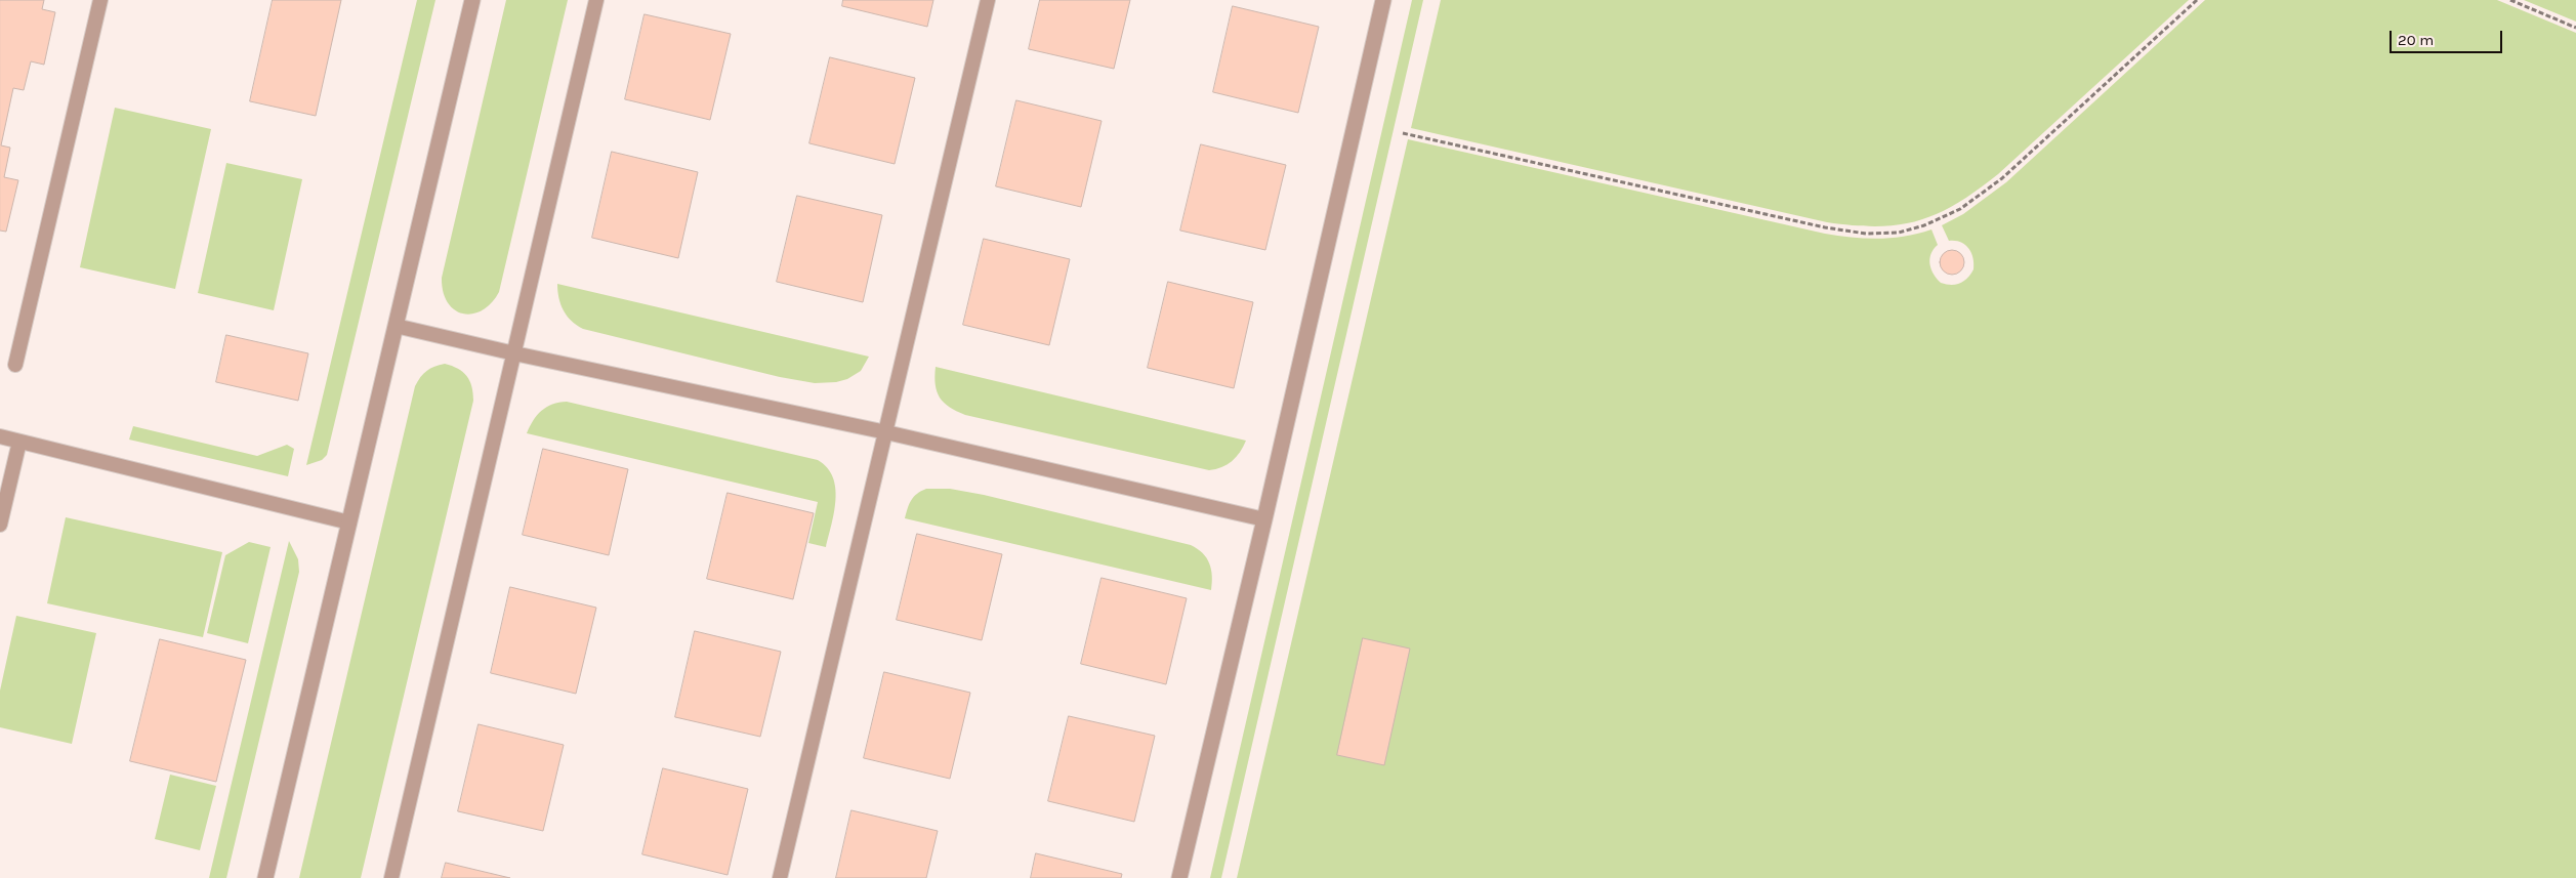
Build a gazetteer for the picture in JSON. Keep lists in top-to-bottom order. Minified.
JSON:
{"scale_bar":"20 m"}
